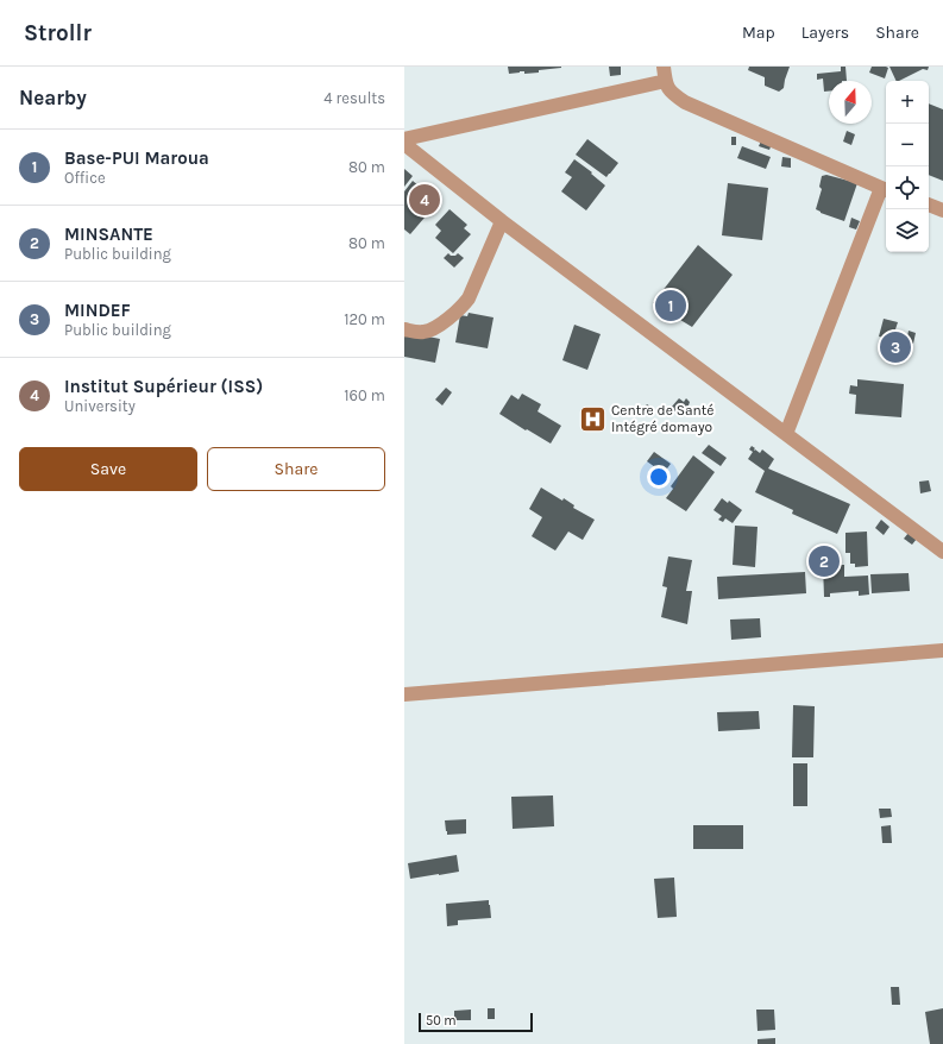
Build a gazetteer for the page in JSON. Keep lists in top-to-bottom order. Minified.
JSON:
{"places":{"hospital":["Centre de Santé Intégré domayo"]},"scale_bar":"50 m","north":"top","page":{"header":"Strollr","nav":["Map","Layers","Share"],"heading":["Nearby","4 results"],"map_buttons":["+","−"],"list":[{"mark":"1","name":"Base-PUI Maroua","note":"Office","value":"80 m"},{"mark":"2","name":"MINSANTE","note":"Public building","value":"80 m"},{"mark":"3","name":"MINDEF","note":"Public building","value":"120 m"},{"mark":"4","name":"Institut Supérieur (ISS)","note":"University","value":"160 m"}],"pins":["4","1","3","2"],"buttons":["Save","Share"],"scale":"50 m"}}
